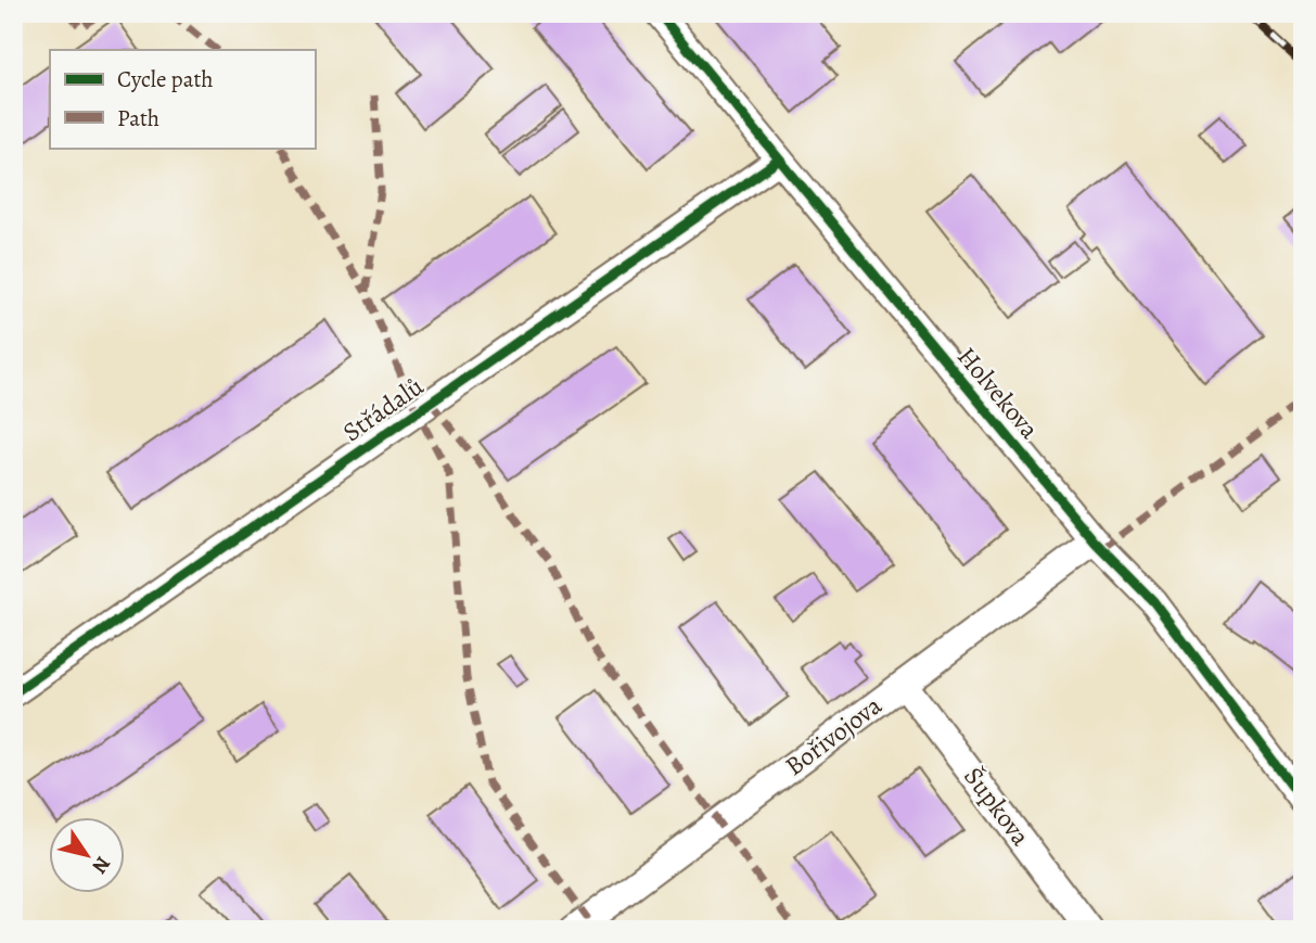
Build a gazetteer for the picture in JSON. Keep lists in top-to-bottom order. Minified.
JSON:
{"streets":{"street":["Holvekova","Střádalů","Bořivojova","Šupkova"]},"crossings":[["Holvekova","Střádalů"],["Holvekova","Bořivojova"],["Bořivojova","Šupkova"]],"legend":["Cycle path","Path"],"north":"bottom right"}
